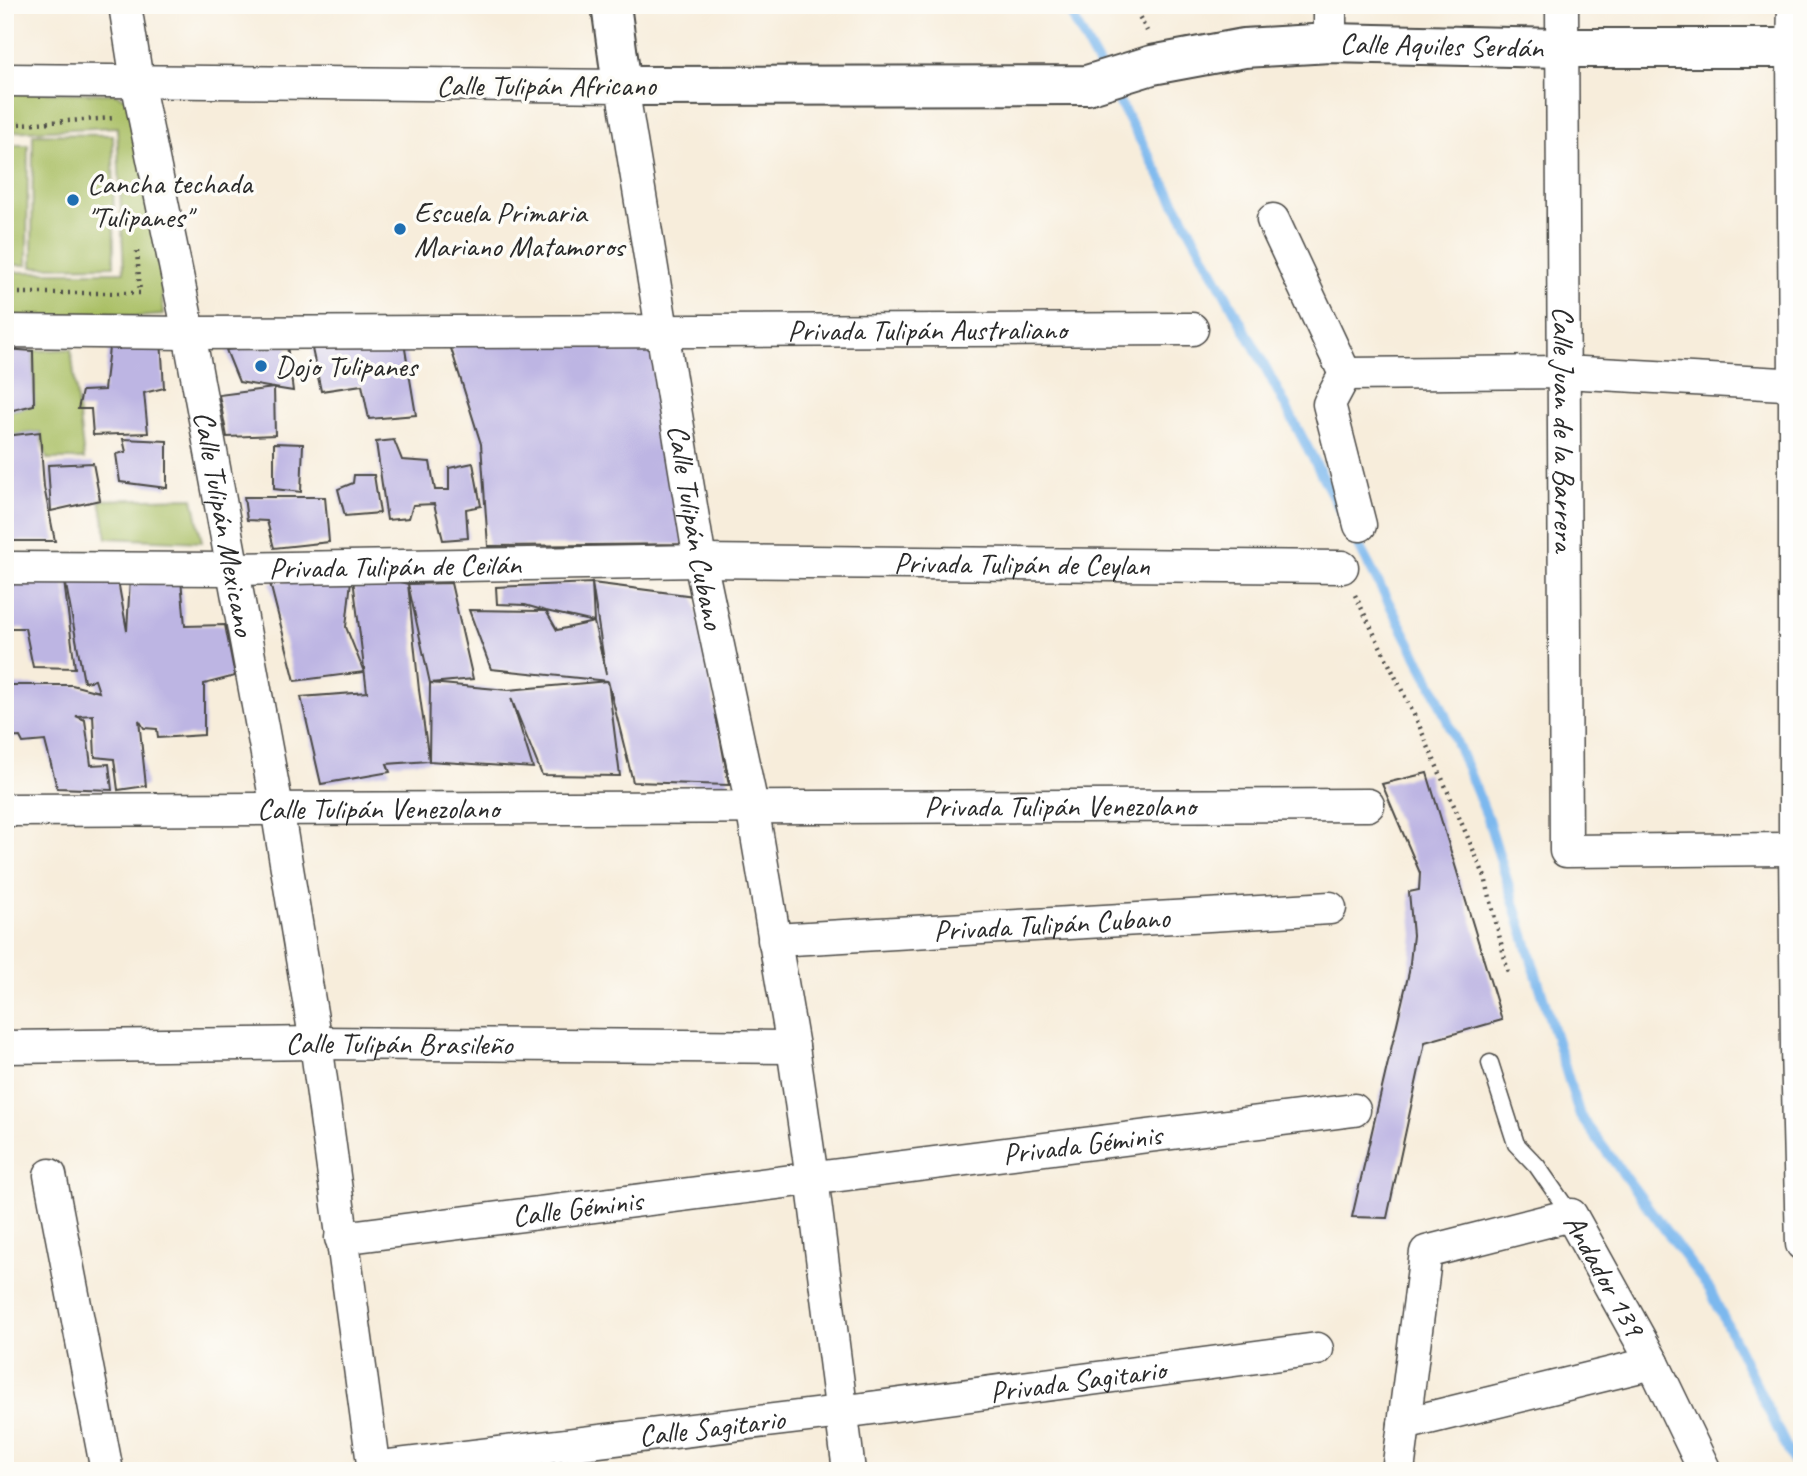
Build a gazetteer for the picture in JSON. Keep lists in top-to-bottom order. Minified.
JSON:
{"streets":{"street":["Calle Aquiles Serdán","Calle Tulipán Africano","Privada Tulipán Australiano","Calle Juan de la Barrera","Calle Tulipán Mexicano","Calle Tulipán Cubano","Privada Tulipán de Ceylan","Privada Tulipán de Ceilán","Privada Tulipán Venezolano","Calle Tulipán Venezolano","Privada Tulipán Cubano","Calle Tulipán Brasileño","Privada Géminis","Calle Géminis","Andador 139","Privada Sagitario","Calle Sagitario"]},"crossings":[["Calle Aquiles Serdán","Calle Tulipán Africano"],["Calle Aquiles Serdán","Calle Juan de la Barrera"],["Calle Tulipán Africano","Calle Tulipán Mexicano"],["Calle Tulipán Africano","Calle Tulipán Cubano"],["Privada Tulipán Australiano","Calle Tulipán Mexicano"],["Privada Tulipán Australiano","Calle Tulipán Cubano"],["Calle Tulipán Mexicano","Privada Tulipán de Ceilán"],["Calle Tulipán Mexicano","Calle Tulipán Venezolano"],["Calle Tulipán Mexicano","Calle Tulipán Brasileño"],["Calle Tulipán Mexicano","Calle Géminis"],["Calle Tulipán Mexicano","Calle Sagitario"],["Calle Tulipán Cubano","Privada Tulipán de Ceylan"],["Calle Tulipán Cubano","Privada Tulipán de Ceilán"],["Calle Tulipán Cubano","Privada Tulipán Venezolano"],["Calle Tulipán Cubano","Calle Tulipán Venezolano"],["Calle Tulipán Cubano","Privada Tulipán Cubano"],["Calle Tulipán Cubano","Calle Tulipán Brasileño"],["Calle Tulipán Cubano","Privada Géminis"],["Calle Tulipán Cubano","Calle Géminis"],["Calle Tulipán Cubano","Privada Sagitario"],["Calle Tulipán Cubano","Calle Sagitario"],["Privada Tulipán de Ceylan","Privada Tulipán de Ceilán"],["Privada Tulipán Venezolano","Calle Tulipán Venezolano"],["Privada Géminis","Calle Géminis"],["Privada Sagitario","Calle Sagitario"]],"places":["Cancha techada \"Tulipanes\"","Escuela Primaria Mariano Matamoros","Dojo Tulipanes"]}
